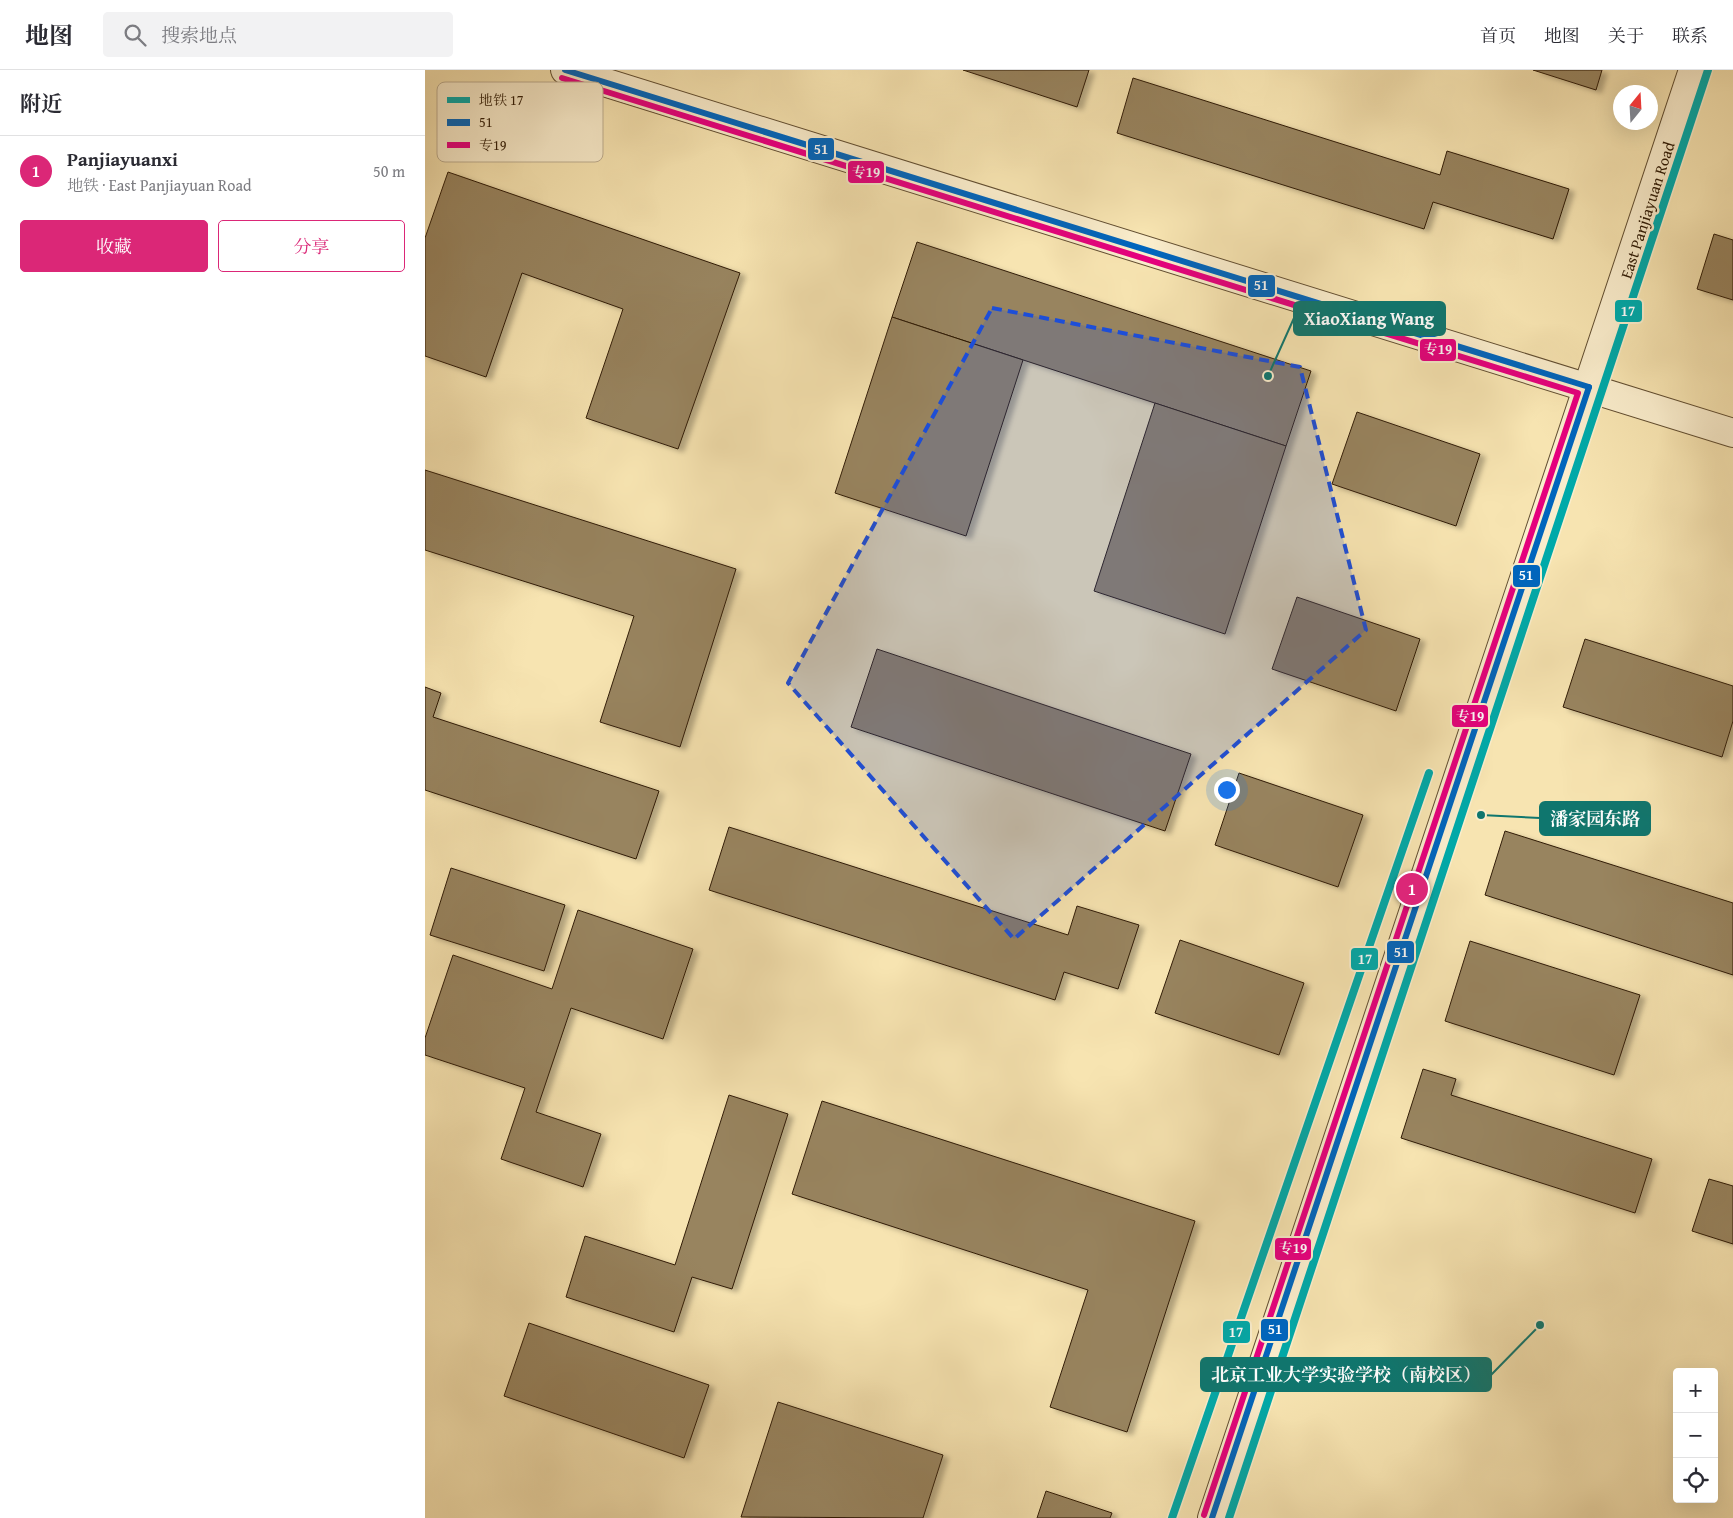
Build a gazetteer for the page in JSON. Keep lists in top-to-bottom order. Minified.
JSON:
{"streets":{"street":["East Panjiayuan Road"]},"places":["XiaoXiang Wang","潘家园东路","北京工业大学实验学校（南校区）"],"lines":["metro line 17","transit line 51","transit line 专19"],"legend":["地铁 17","51","专19"],"north":"top","page":{"header":"地图","search":"搜索地点","nav":["首页","地图","关于","联系"],"heading":"附近","list":[{"mark":"1","name":"Panjiayuanxi","note":"地铁 · East Panjiayuan Road","value":"50 m"}],"buttons":["收藏","分享"],"pins":"1","map_buttons":["+","−"]}}
